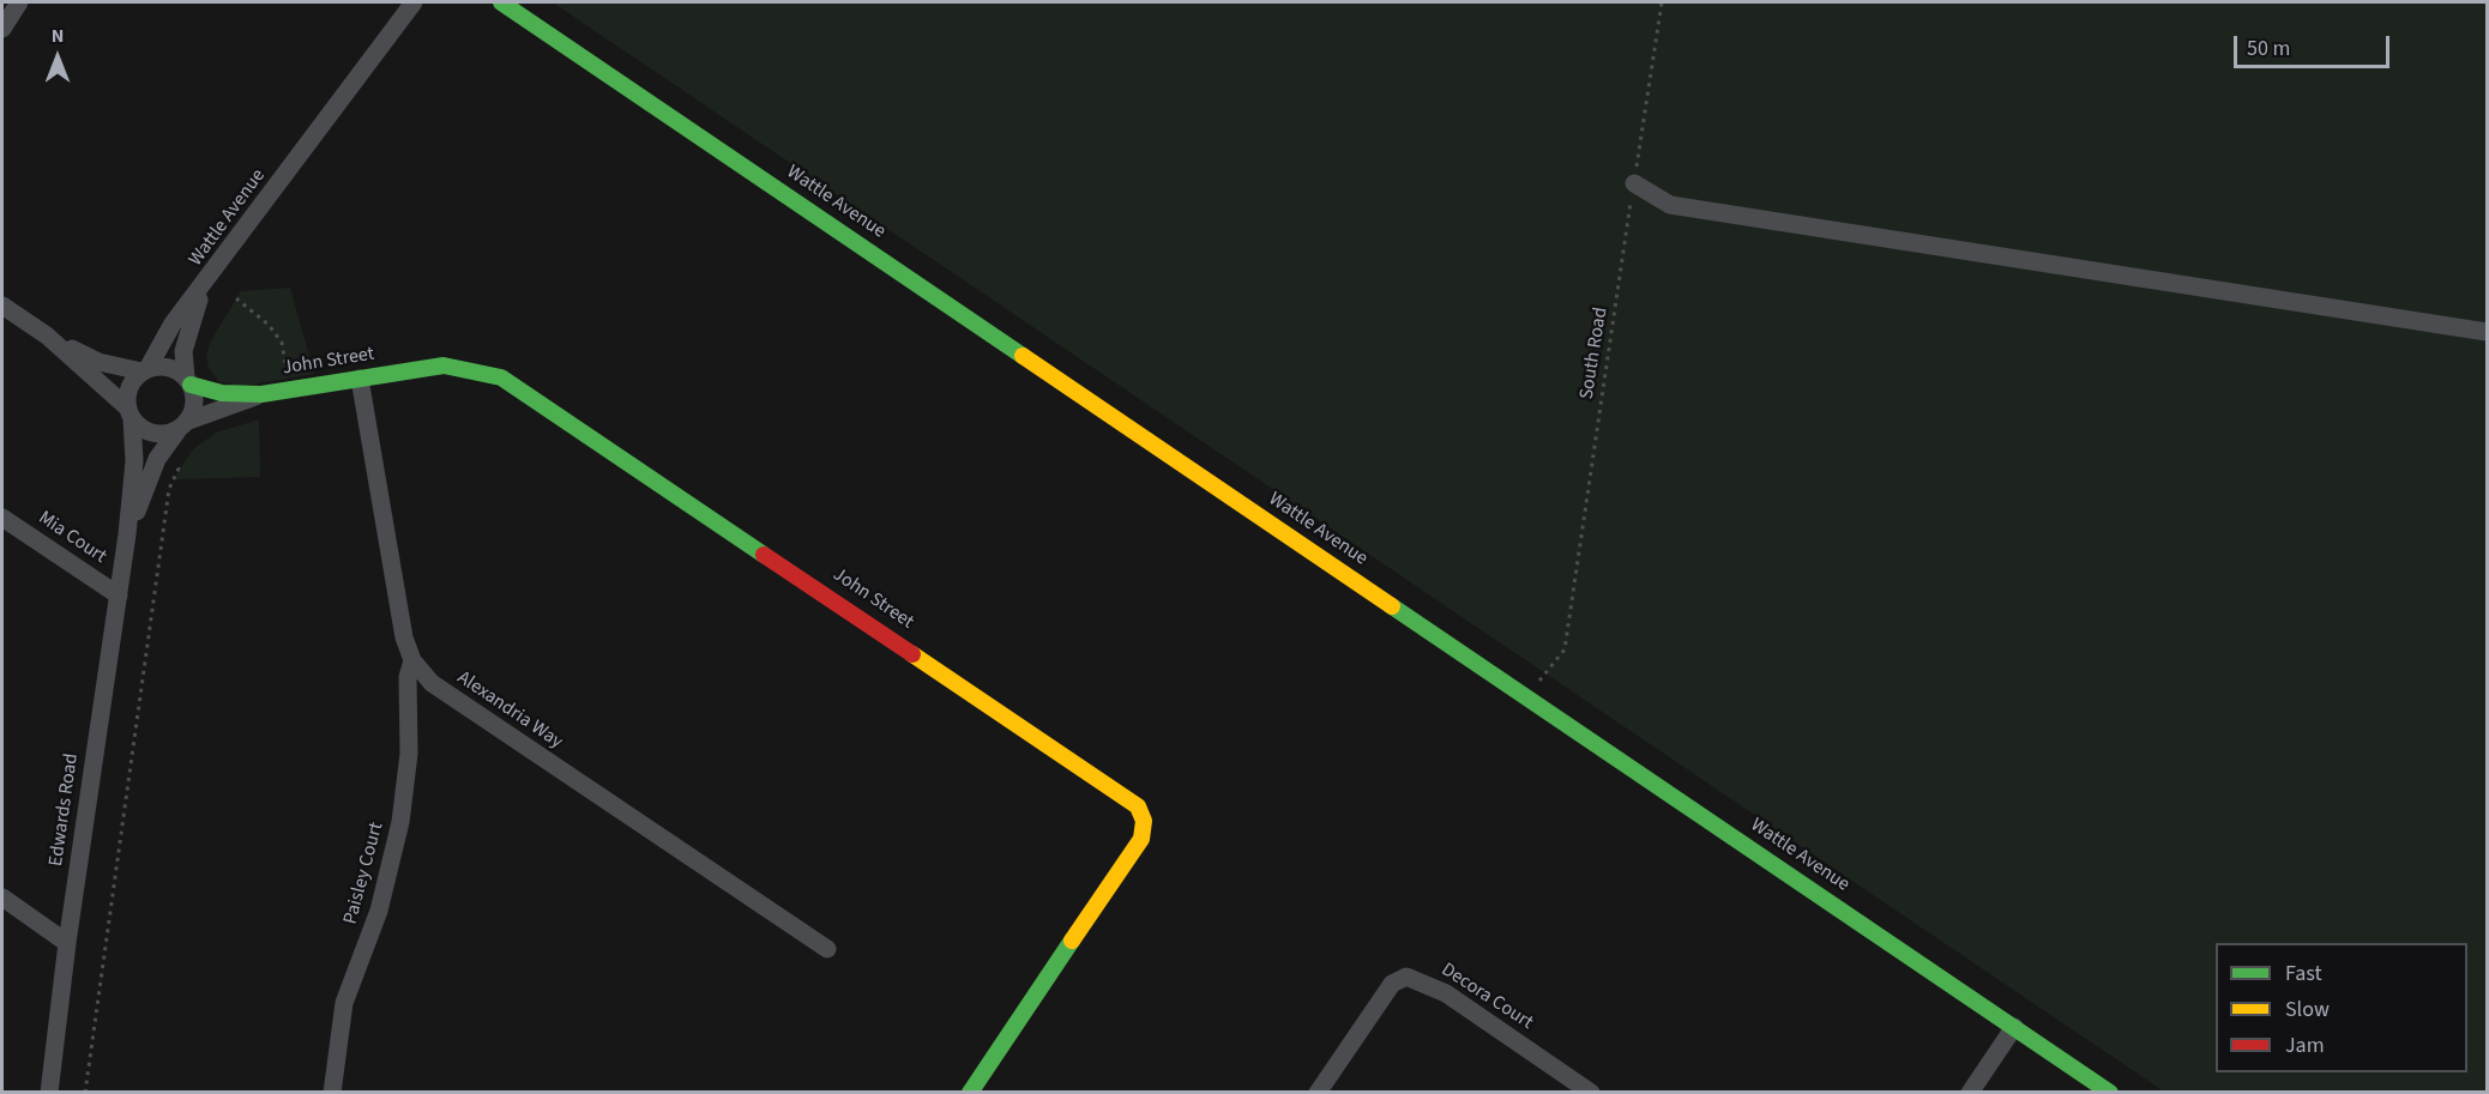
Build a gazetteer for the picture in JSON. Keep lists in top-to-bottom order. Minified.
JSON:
{"streets":{"street":["Wattle Avenue","John Street","Mia Court","Alexandria Way","Edwards Road","Paisley Court","Decora Court"],"path":["South Road"]},"crossings":[["Wattle Avenue","South Road"],["Wattle Avenue","John Street"],["Wattle Avenue","Edwards Road"],["John Street","Alexandria Way"],["John Street","Edwards Road"],["Mia Court","Edwards Road"],["Alexandria Way","Paisley Court"]],"legend":["Fast","Slow","Jam"],"scale_bar":"50 m","north":"top"}
